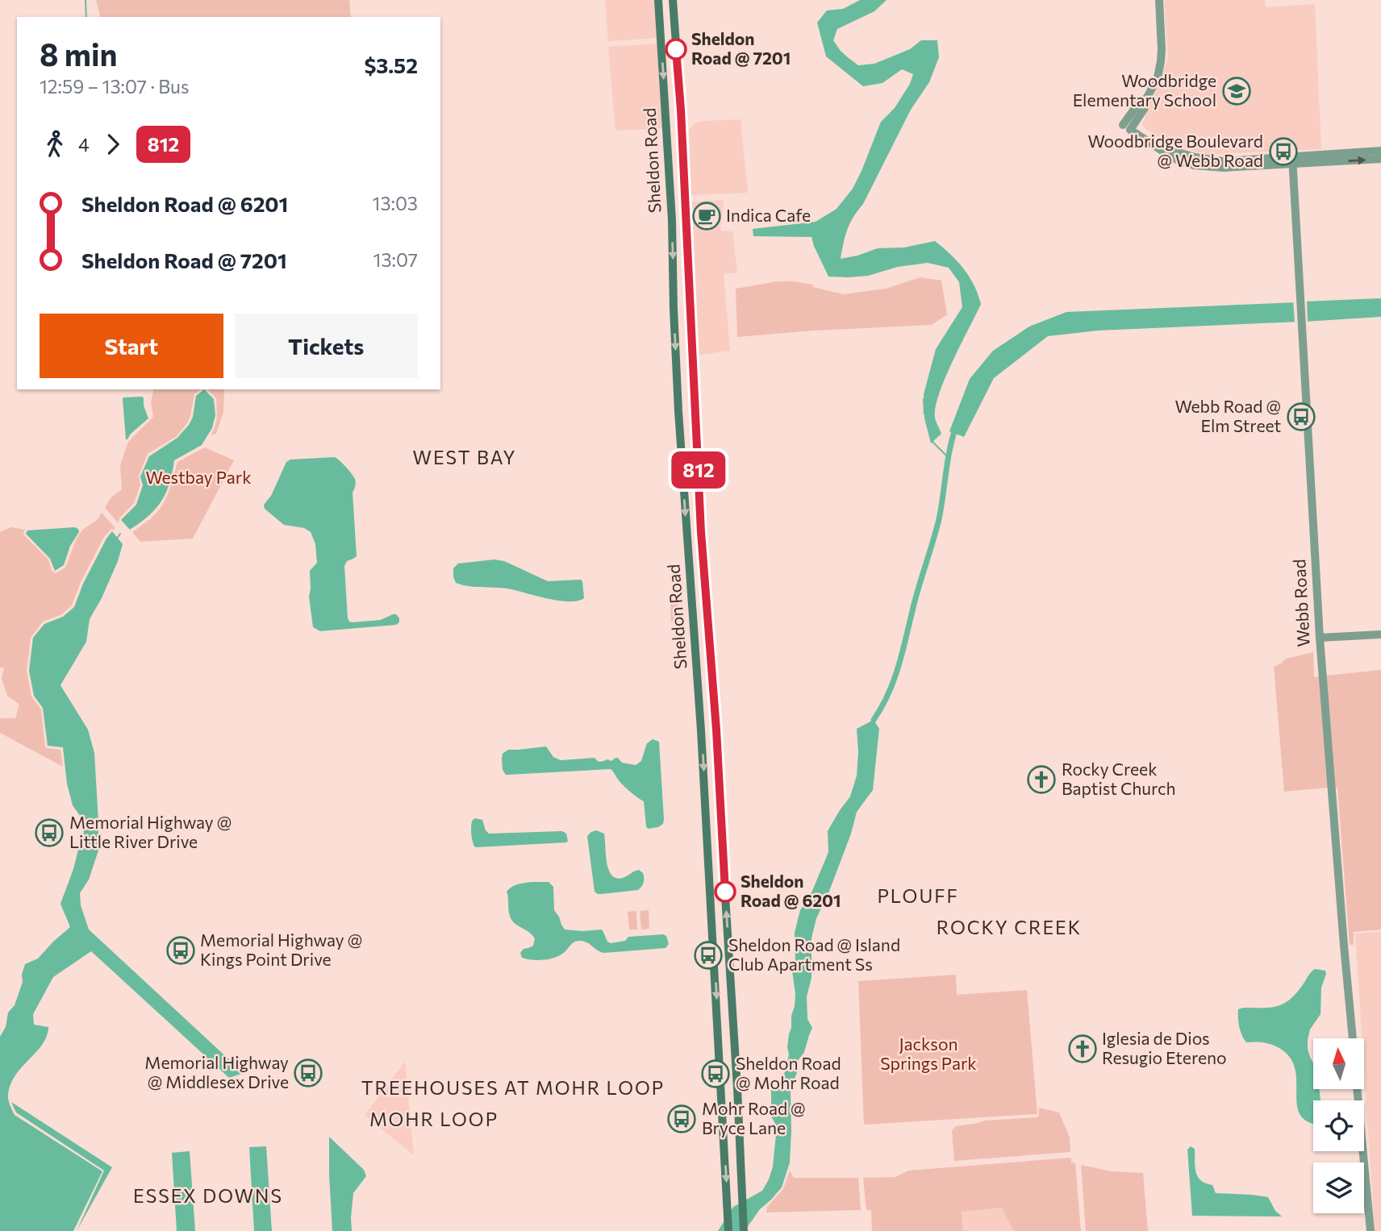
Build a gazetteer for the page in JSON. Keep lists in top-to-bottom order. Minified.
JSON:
{"streets":{"main road":["Sheldon Road"],"street":["Webb Road"]},"districts":["WEST BAY","PLOUFF","ROCKY CREEK","TREEHOUSES AT MOHR LOOP","MOHR LOOP","ESSEX DOWNS"],"parks":["Westbay Park","Jackson Springs Park"],"places":{"other":["Sheldon Road @ 7201","Sheldon Road @ 6201"],"school or university":["Woodbridge Elementary School"],"bus stop":["Woodbridge Boulevard @ Webb Road","Webb Road @ Elm Street","Memorial Highway @ Little River Drive","Memorial Highway @ Kings Point Drive","Sheldon Road @ Island Club Apartment Ss","Memorial Highway @ Middlesex Drive","Sheldon Road @ Mohr Road","Mohr Road @ Bryce Lane"],"cafe":["Indica Cafe"],"church":["Rocky Creek Baptist Church","Iglesia de Dios Resugio Etereno"]},"lines":["bus line 812"],"north":"top","page":{"on_map":"812","heading":["8 min","12:59 – 13:07 · Bus","$3.52"],"legs":["4","812"],"list":[{"name":"Sheldon Road @ 6201","value":"13:03"},{"name":"Sheldon Road @ 7201","value":"13:07"}],"buttons":["Start","Tickets"]}}
